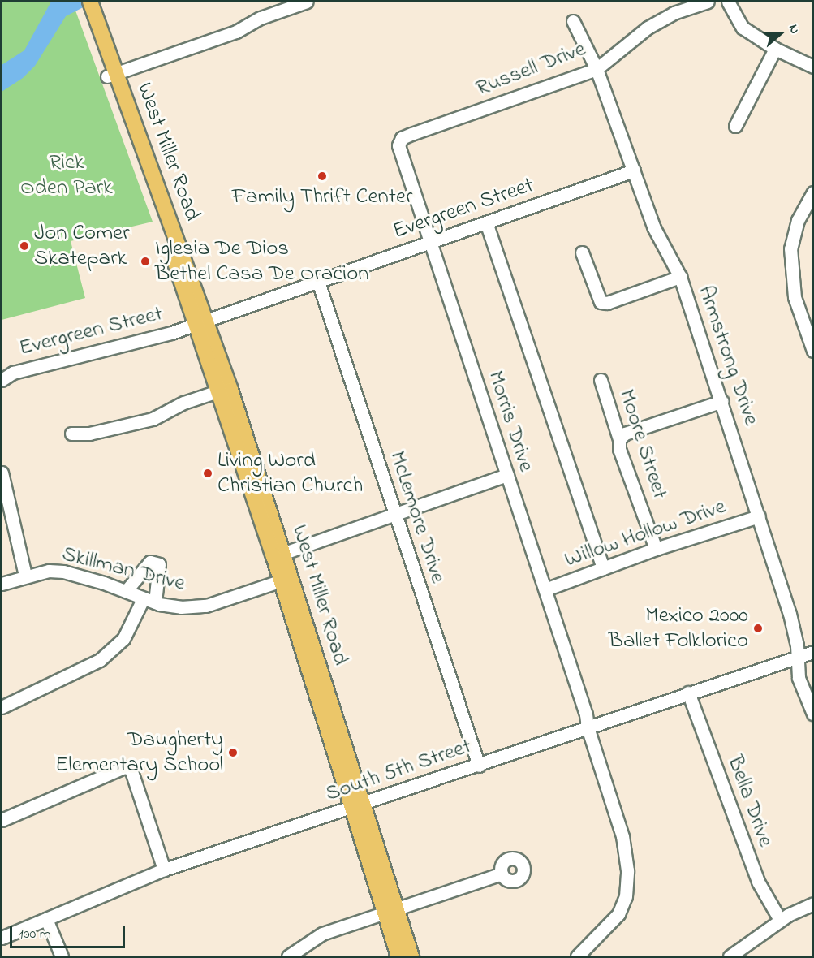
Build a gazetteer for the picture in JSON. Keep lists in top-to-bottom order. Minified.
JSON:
{"streets":{"main road":["West Miller Road"],"street":["Russell Drive","Evergreen Street","Armstrong Drive","Morris Drive","Moore Street","McLemore Drive","Willow Hollow Drive","Skillman Drive","South 5th Street","Bella Drive"]},"crossings":[["Russell Drive","Armstrong Drive"],["Russell Drive","Morris Drive"],["West Miller Road","Evergreen Street"],["West Miller Road","Skillman Drive"],["West Miller Road","South 5th Street"],["Evergreen Street","Armstrong Drive"],["Evergreen Street","Morris Drive"],["Evergreen Street","McLemore Drive"],["Armstrong Drive","Willow Hollow Drive"],["Armstrong Drive","South 5th Street"],["Morris Drive","Willow Hollow Drive"],["Morris Drive","South 5th Street"],["Moore Street","Willow Hollow Drive"],["McLemore Drive","South 5th Street"],["South 5th Street","Bella Drive"]],"parks":["Rick Oden Park"],"places":["Family Thrift Center","Jon Comer Skatepark","Iglesia De Dios Bethel Casa De Oracion","Living Word Christian Church","Mexico 2000 Ballet Folklorico","Daugherty Elementary School"],"scale_bar":"100 m","north":"right"}
